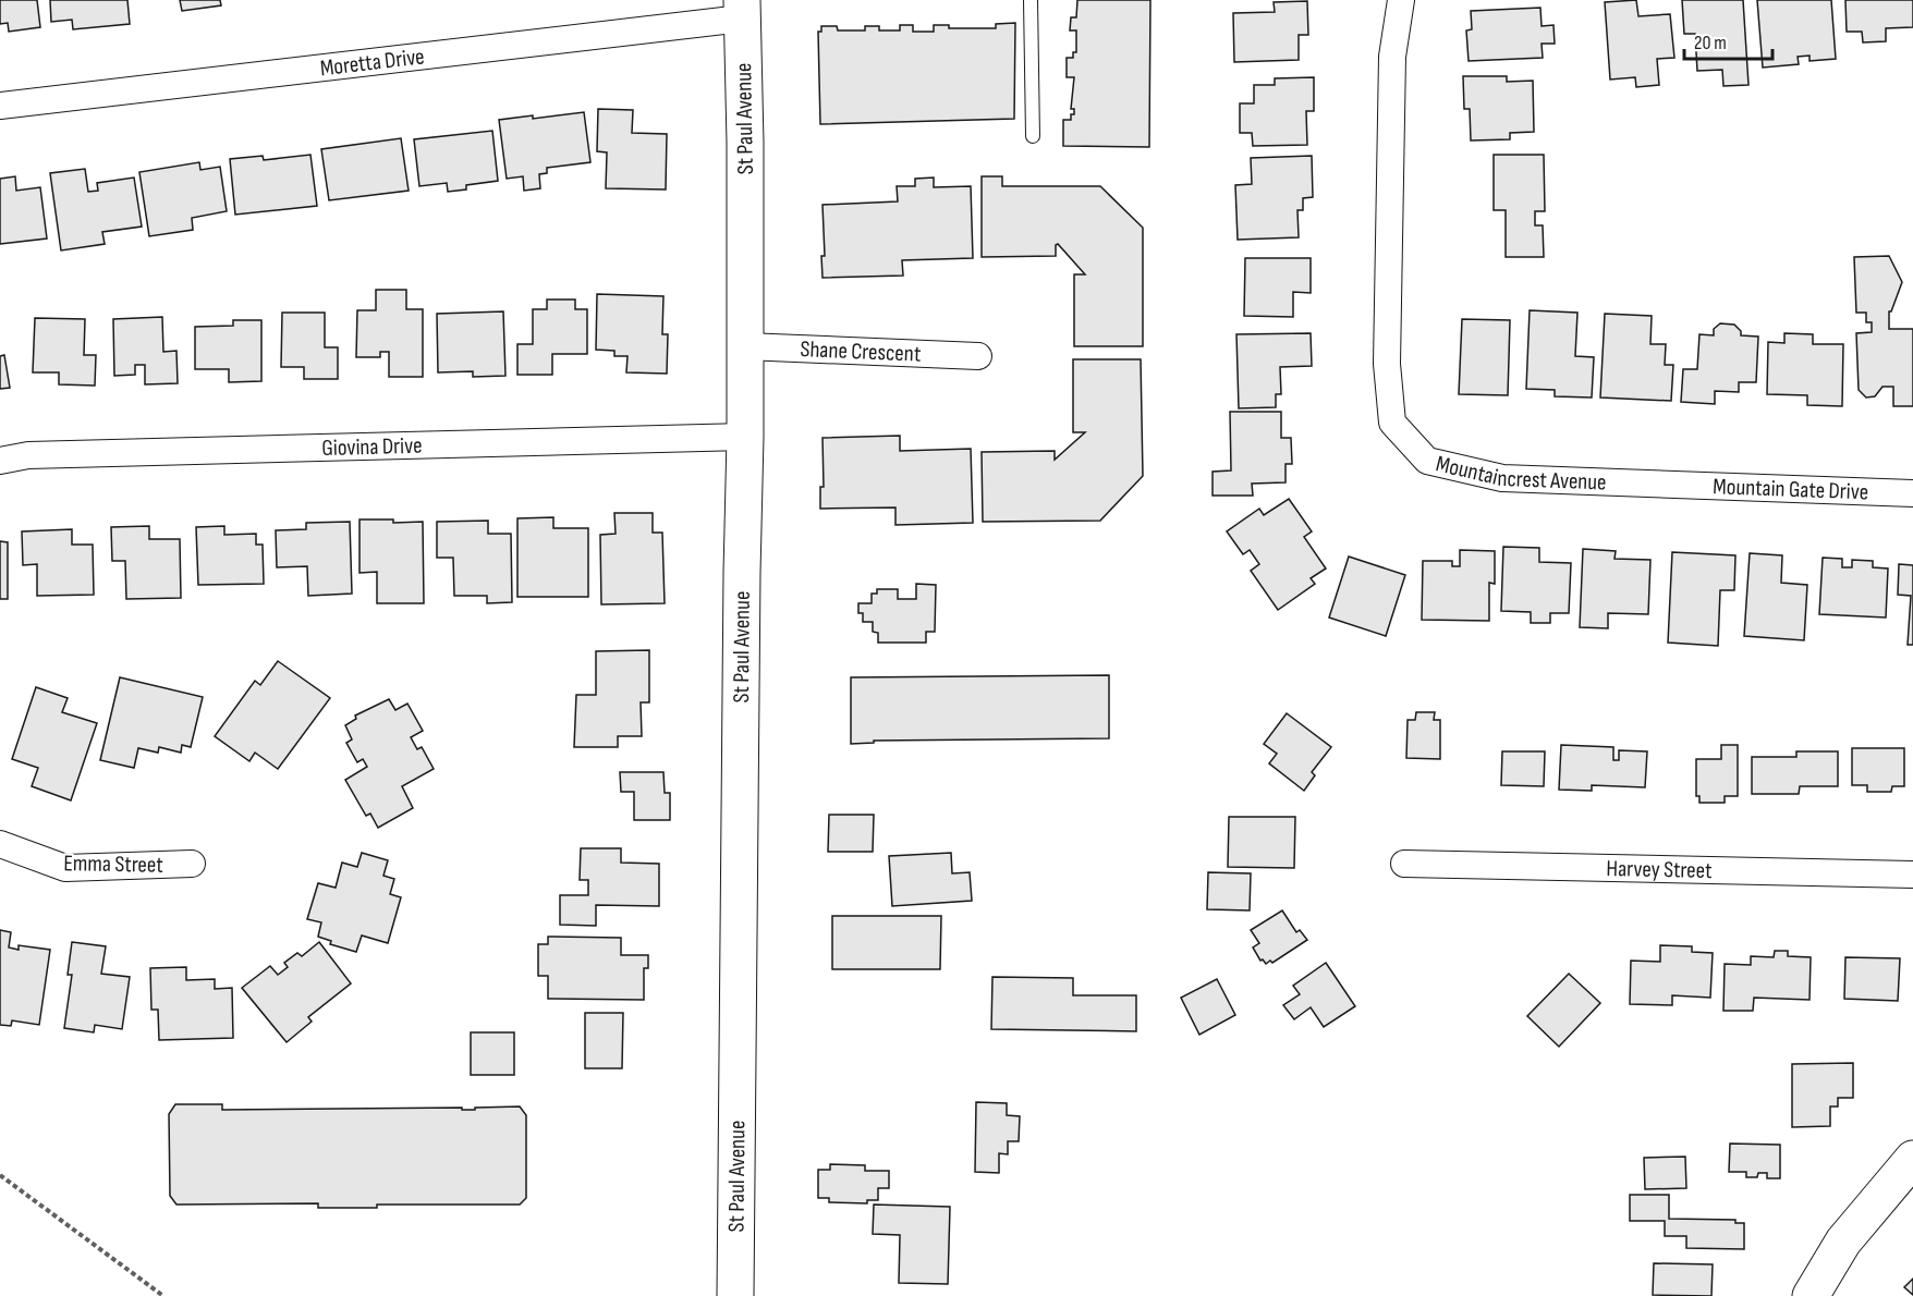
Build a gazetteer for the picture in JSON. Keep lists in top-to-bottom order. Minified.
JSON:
{"streets":{"main road":["St Paul Avenue"],"street":["Moretta Drive","Shane Crescent","Giovina Drive","Mountaincrest Avenue","Mountain Gate Drive","Emma Street","Harvey Street"]},"crossings":[["Moretta Drive","St Paul Avenue"],["St Paul Avenue","Shane Crescent"],["St Paul Avenue","Giovina Drive"],["Mountaincrest Avenue","Mountain Gate Drive"]],"scale_bar":"20 m"}
